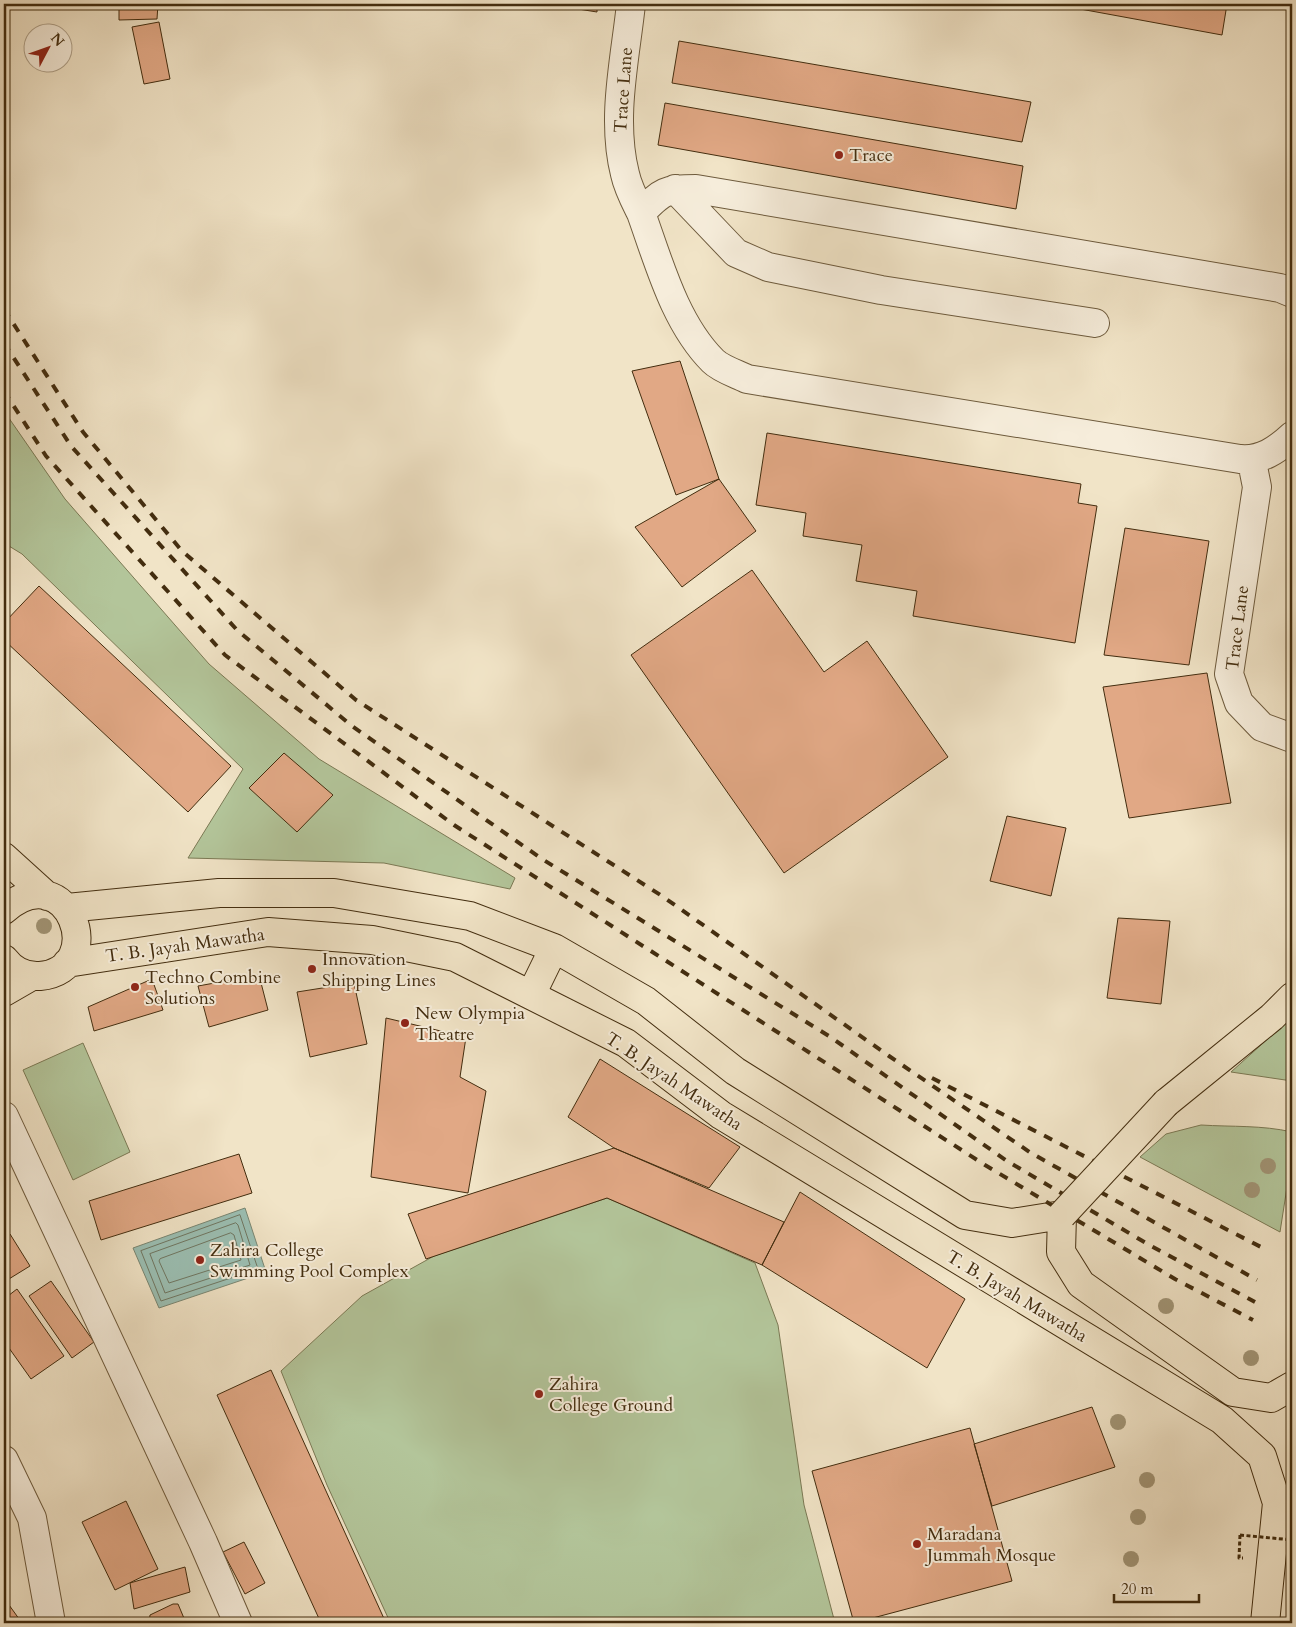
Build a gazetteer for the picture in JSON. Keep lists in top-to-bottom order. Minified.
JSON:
{"streets":{"main road":["T. B. Jayah Mawatha"],"street":["Trace Lane"]},"places":["Trace","Innovation Shipping Lines","Techno Combine Solutions","New Olympia Theatre","Zahira College Swimming Pool Complex","Zahira College Ground","Maradana Jummah Mosque"],"scale_bar":"20 m","north":"top right"}
